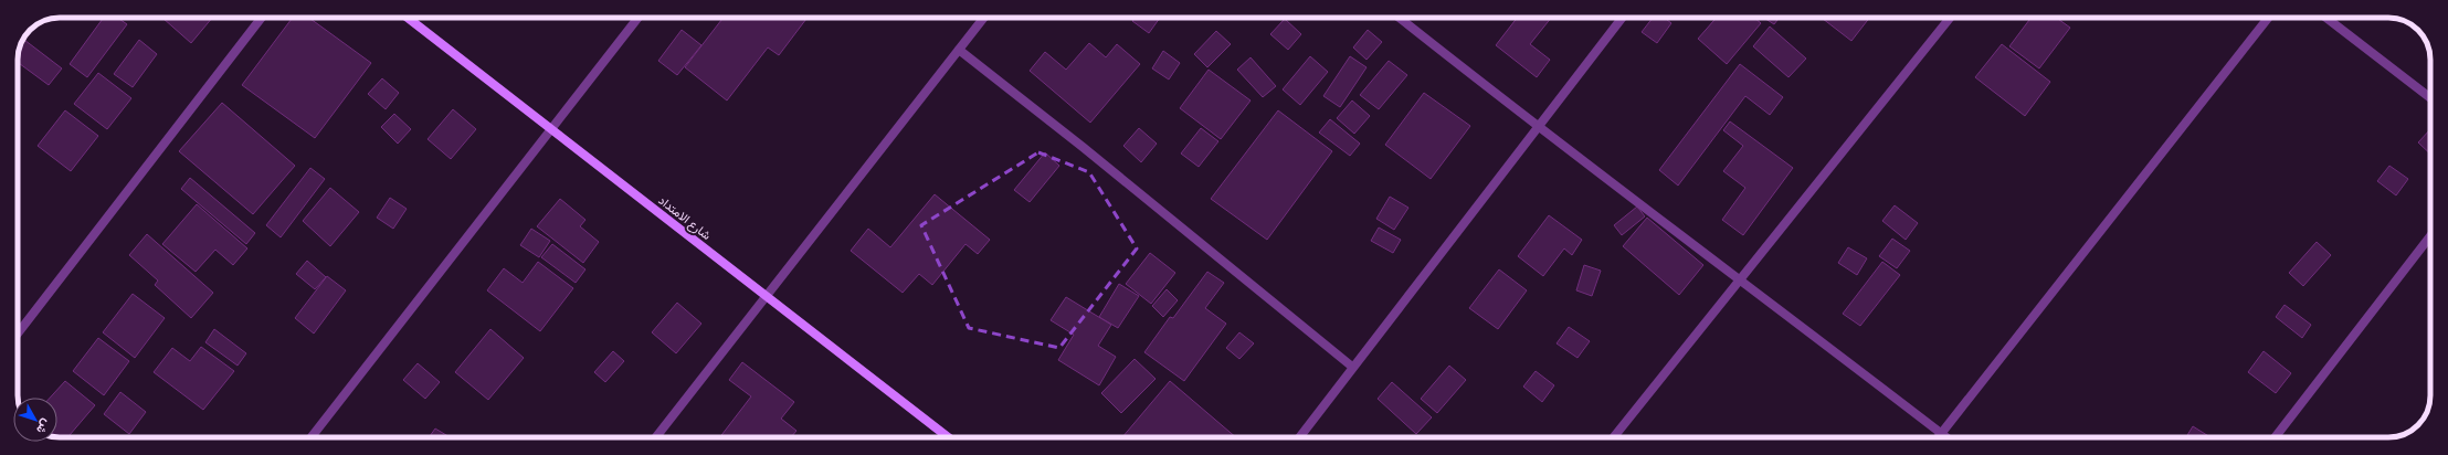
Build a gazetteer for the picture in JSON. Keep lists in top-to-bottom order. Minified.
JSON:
{"streets":{"street":["شارع الامتداد"]},"north":"bottom right"}
